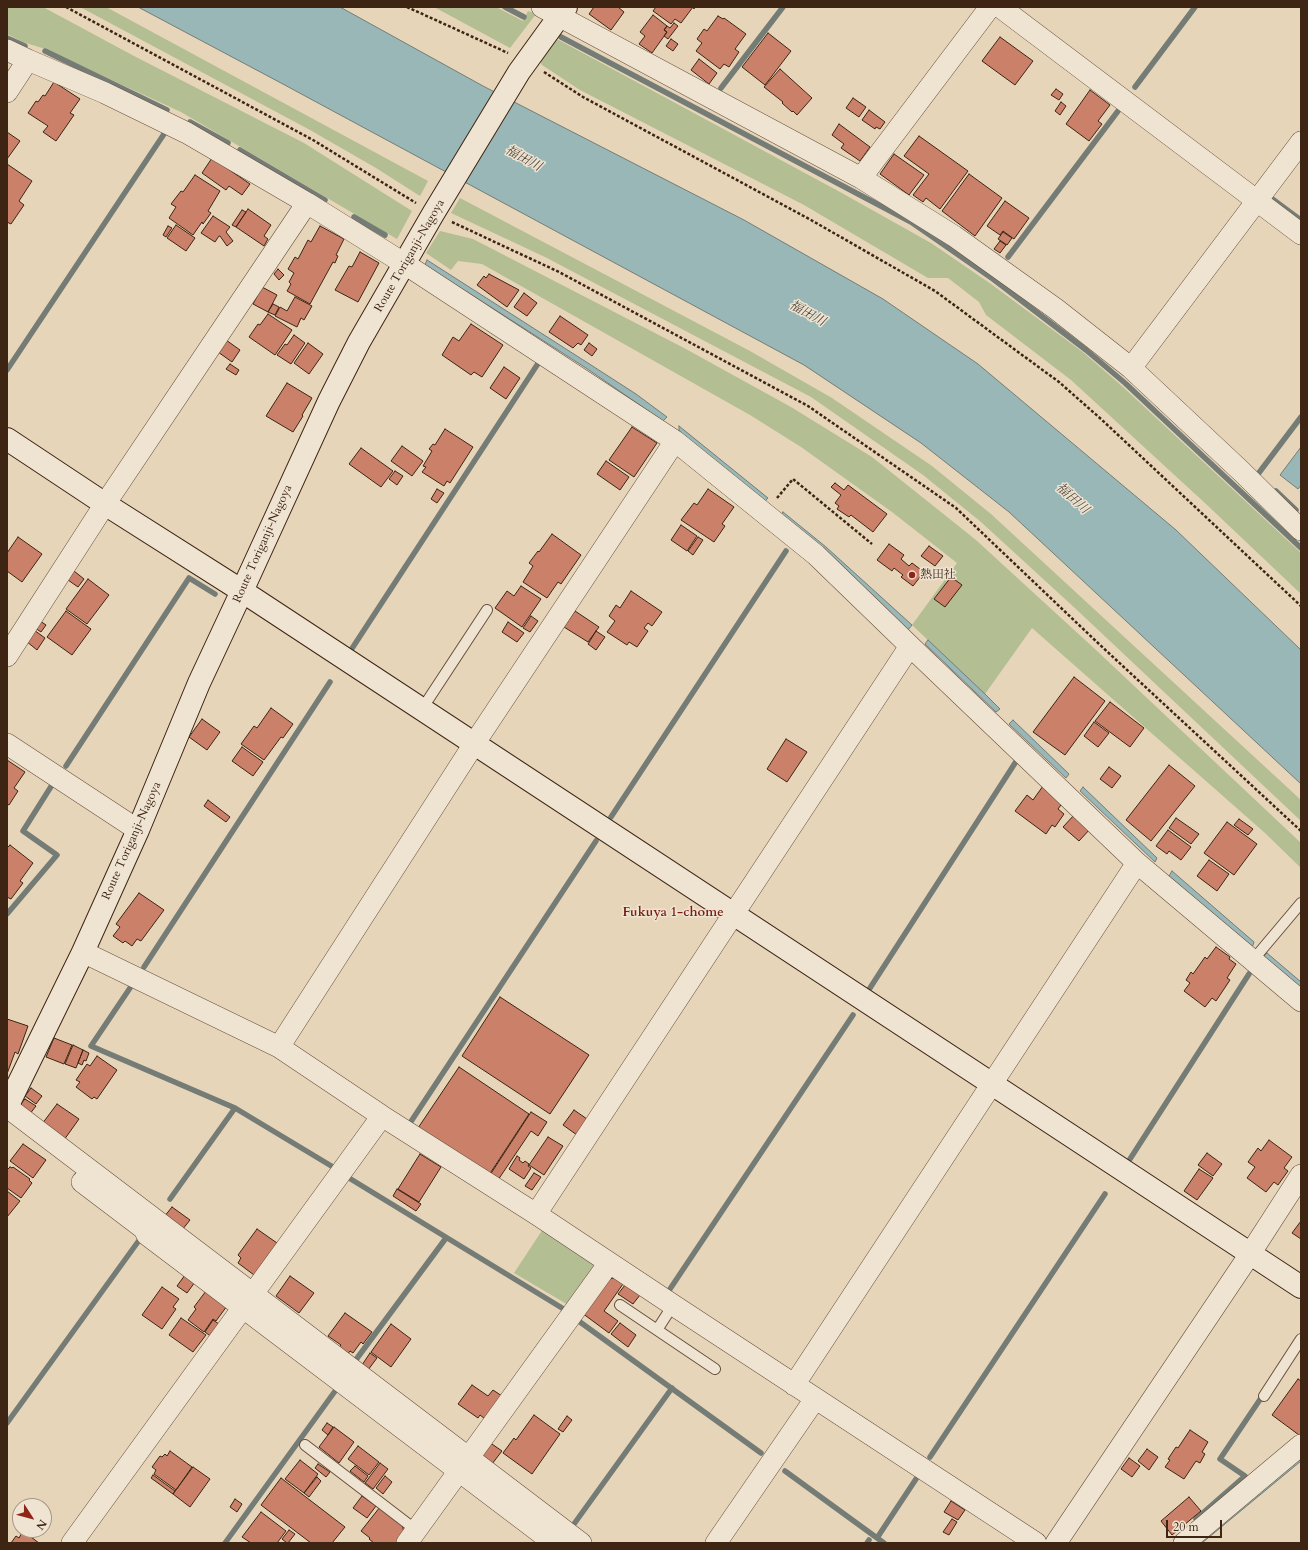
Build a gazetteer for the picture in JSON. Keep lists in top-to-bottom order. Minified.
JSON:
{"streets":{"street":["Route Toriganji-Nagoya"]},"districts":["Fukuya 1-chome"],"water":["福田川"],"places":["熱田社"],"scale_bar":"20 m","north":"bottom right"}
